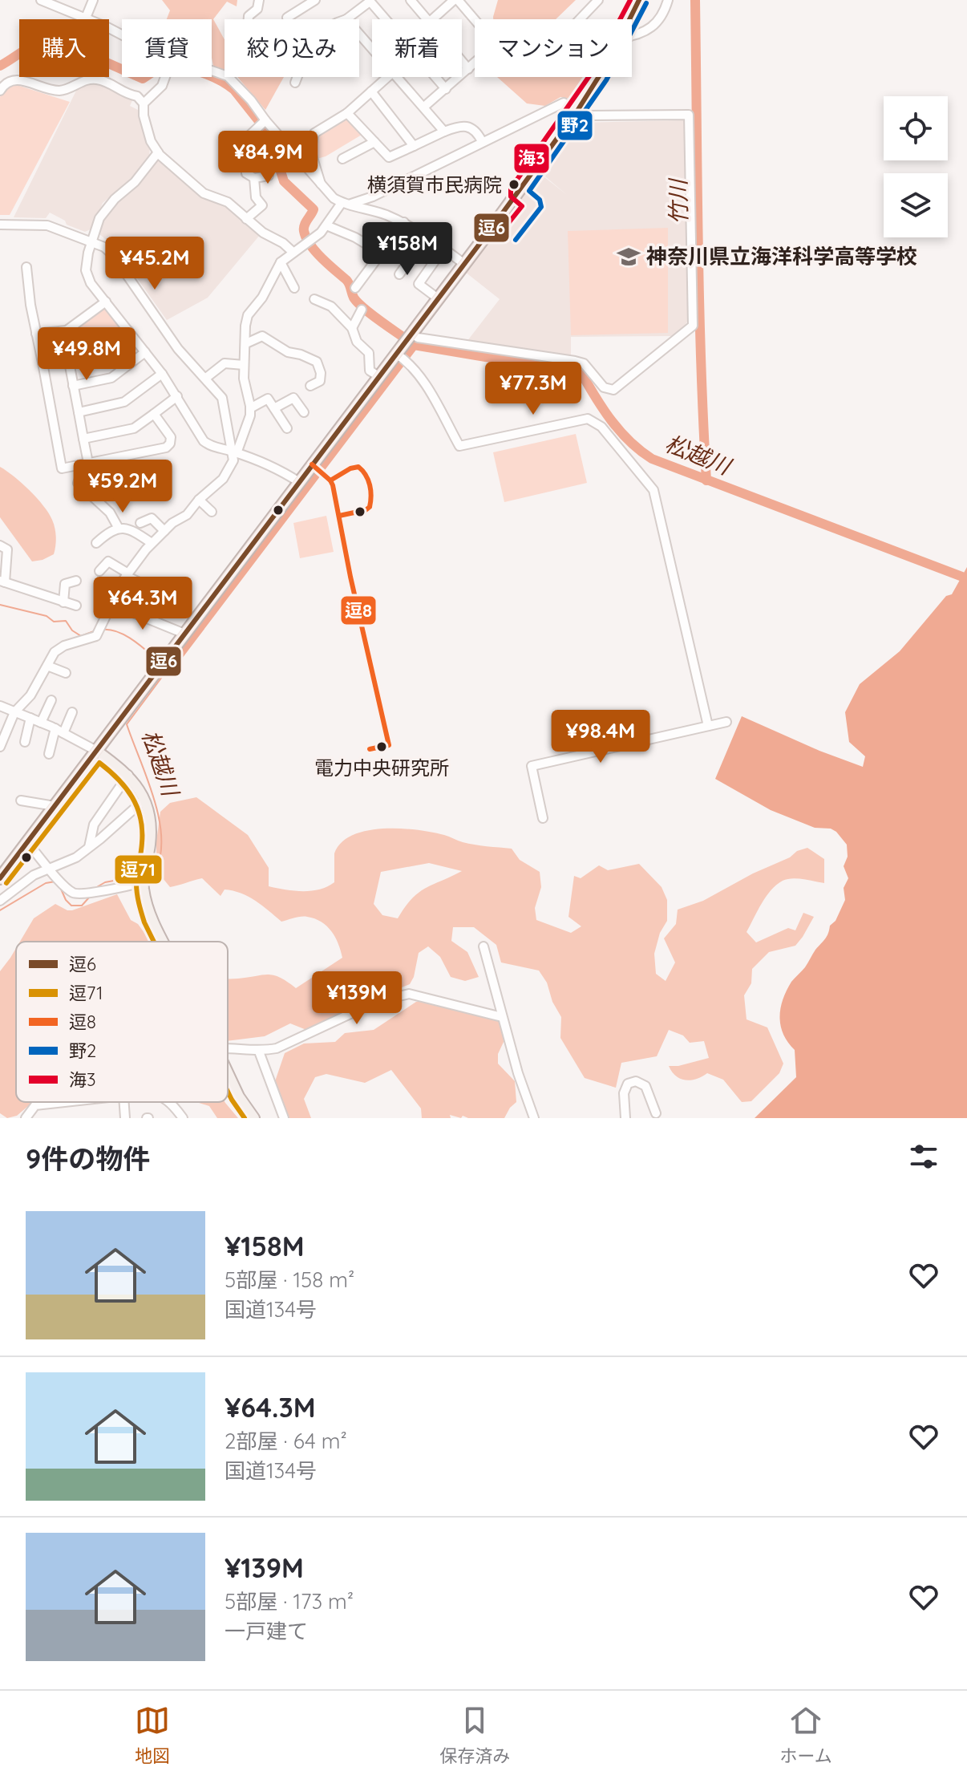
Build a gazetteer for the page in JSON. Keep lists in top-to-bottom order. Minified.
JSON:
{"water":["竹川","松越川"],"places":{"other":["横須賀市民病院","電力中央研究所"],"school or university":["神奈川県立海洋科学高等学校"]},"lines":["transit line 逗6","transit line 海3","transit line 野2","transit line 逗8","transit line 逗71"],"legend":["逗6","逗71","逗8","野2","海3"],"page":{"chip":["購入","賃貸","絞り込み","新着","マンション"],"price":["¥84.9M","¥158M","¥45.2M","¥49.8M","¥77.3M","¥59.2M","¥64.3M","¥98.4M","¥139M"],"heading":"9件の物件","list":[{"name":"¥158M","note":"5部屋 · 158 m² · 国道134号"},{"name":"¥64.3M","note":"2部屋 · 64 m² · 国道134号"},{"name":"¥139M","note":"5部屋 · 173 m² · 一戸建て"}],"tabs":["地図","保存済み","ホーム"]}}
